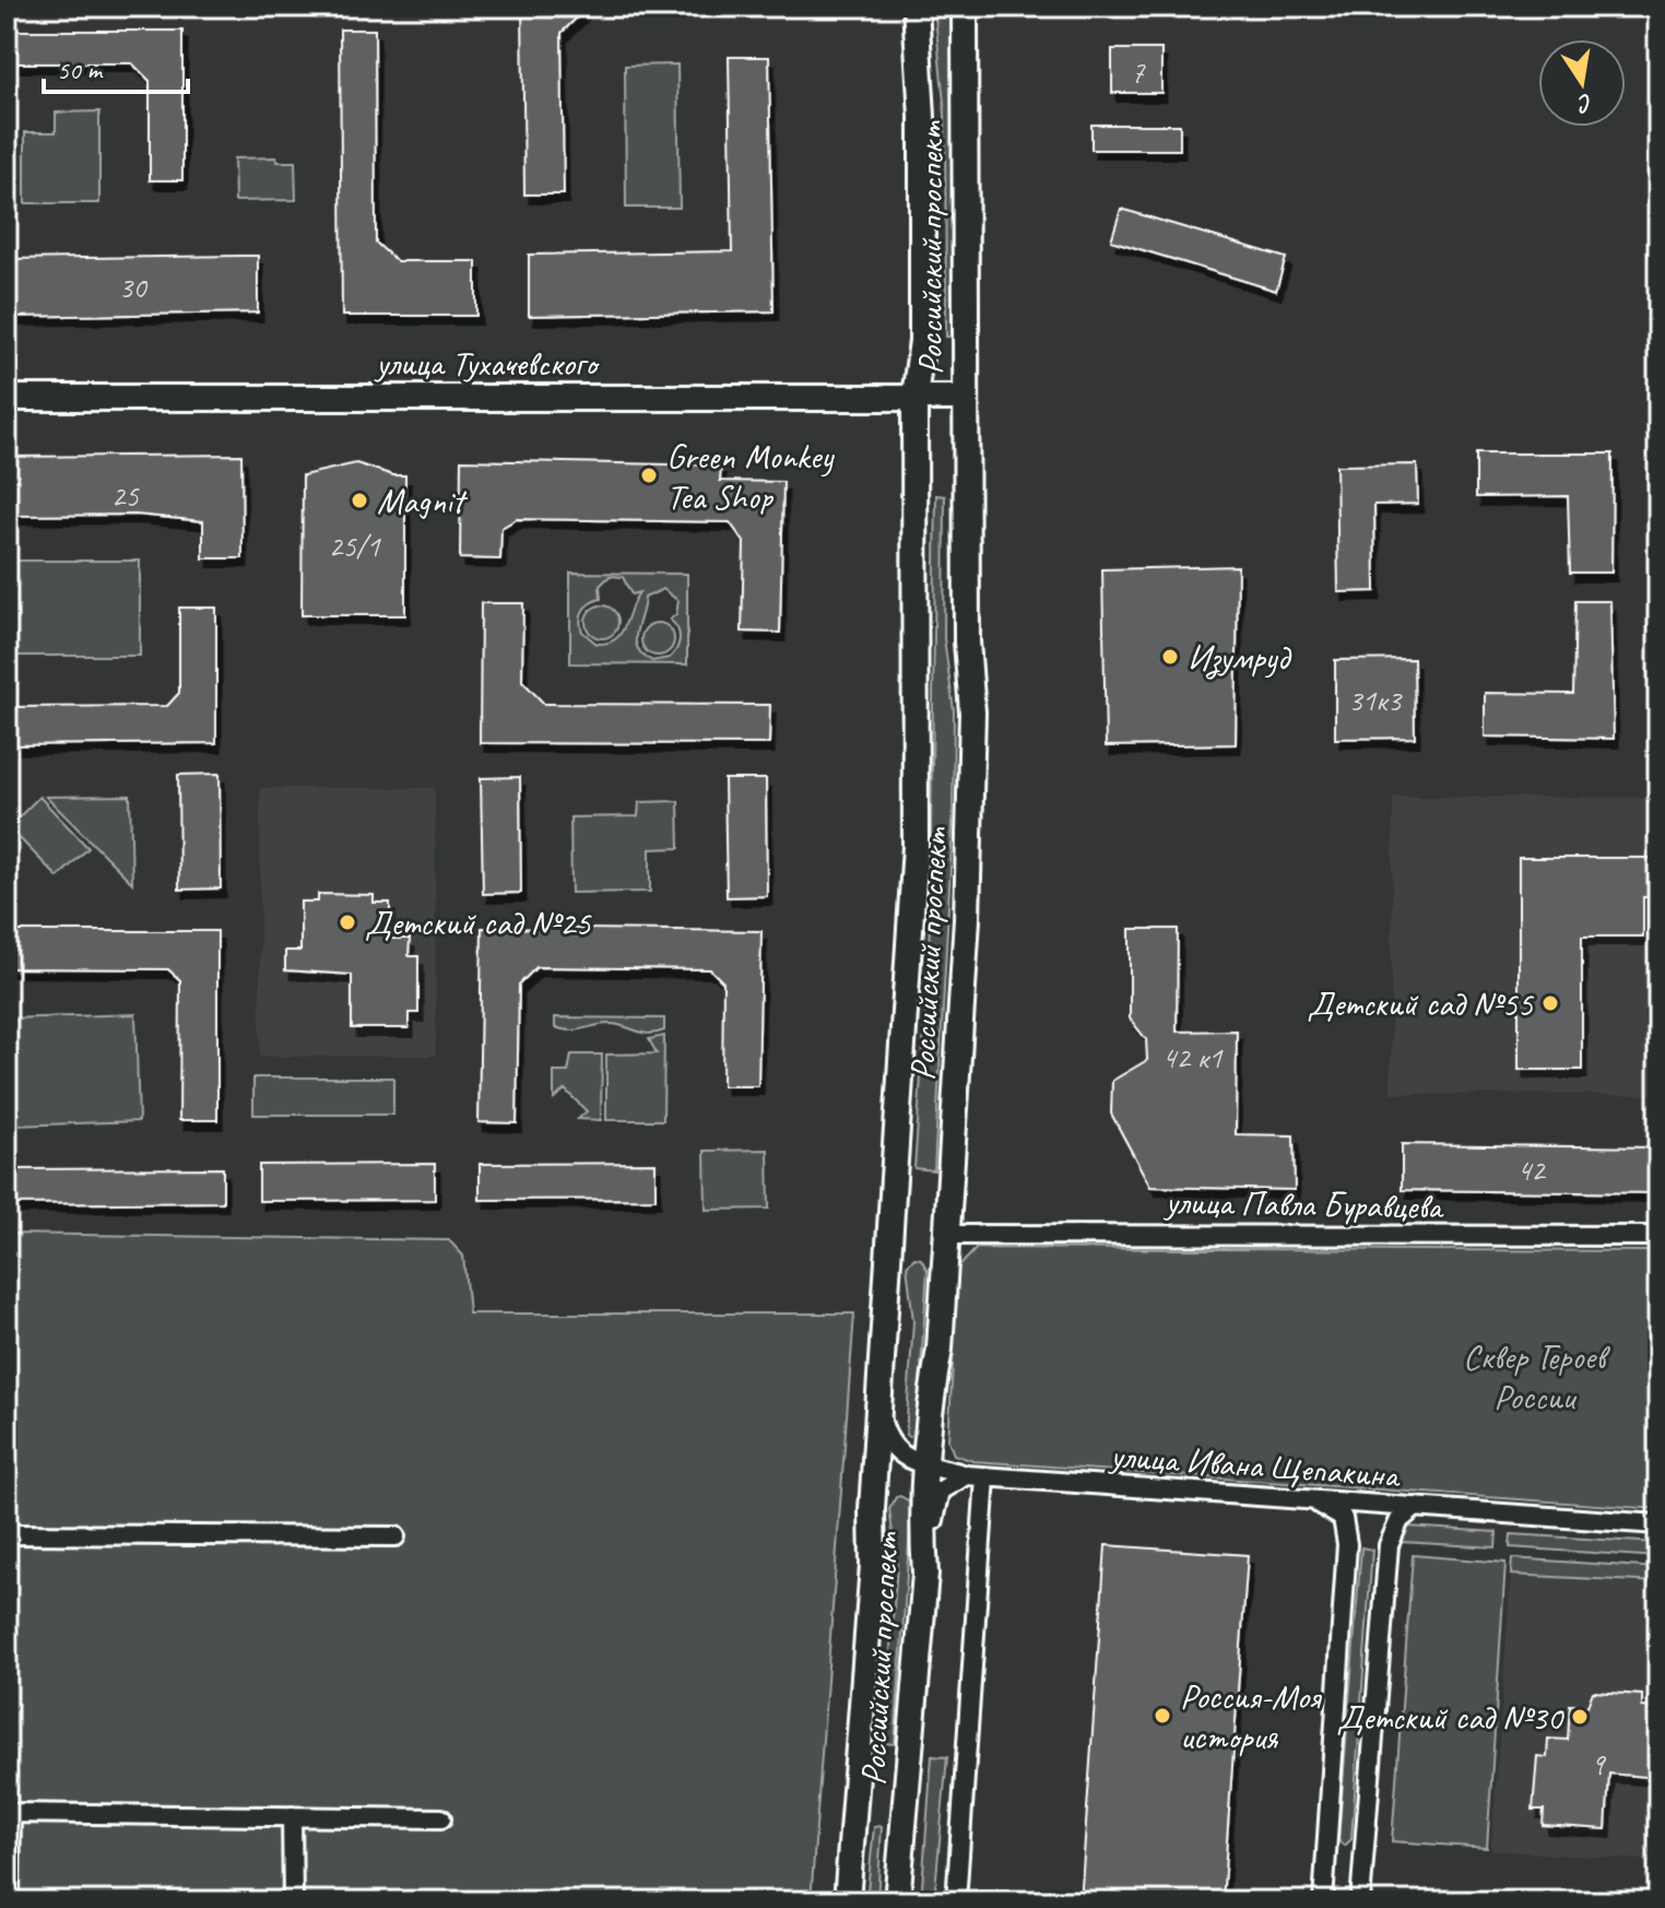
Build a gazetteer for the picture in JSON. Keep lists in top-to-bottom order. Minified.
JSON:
{"streets":{"main road":["Российский проспект","улица Тухачевского"],"street":["улица Павла Буравцева","улица Ивана Щепакина"]},"crossings":[["Российский проспект","улица Тухачевского"],["Российский проспект","улица Павла Буравцева"],["Российский проспект","улица Ивана Щепакина"]],"parks":["Сквер Героев России"],"places":["Green Monkey Tea Shop","Magnit","Изумруд","Детский сад №25","Детский сад №55","Россия-Моя история","Детский сад №30"],"house_numbers":["7","30","25","25/1","31к3","42 к1","42","9"],"scale_bar":"50 m","north":"bottom"}
